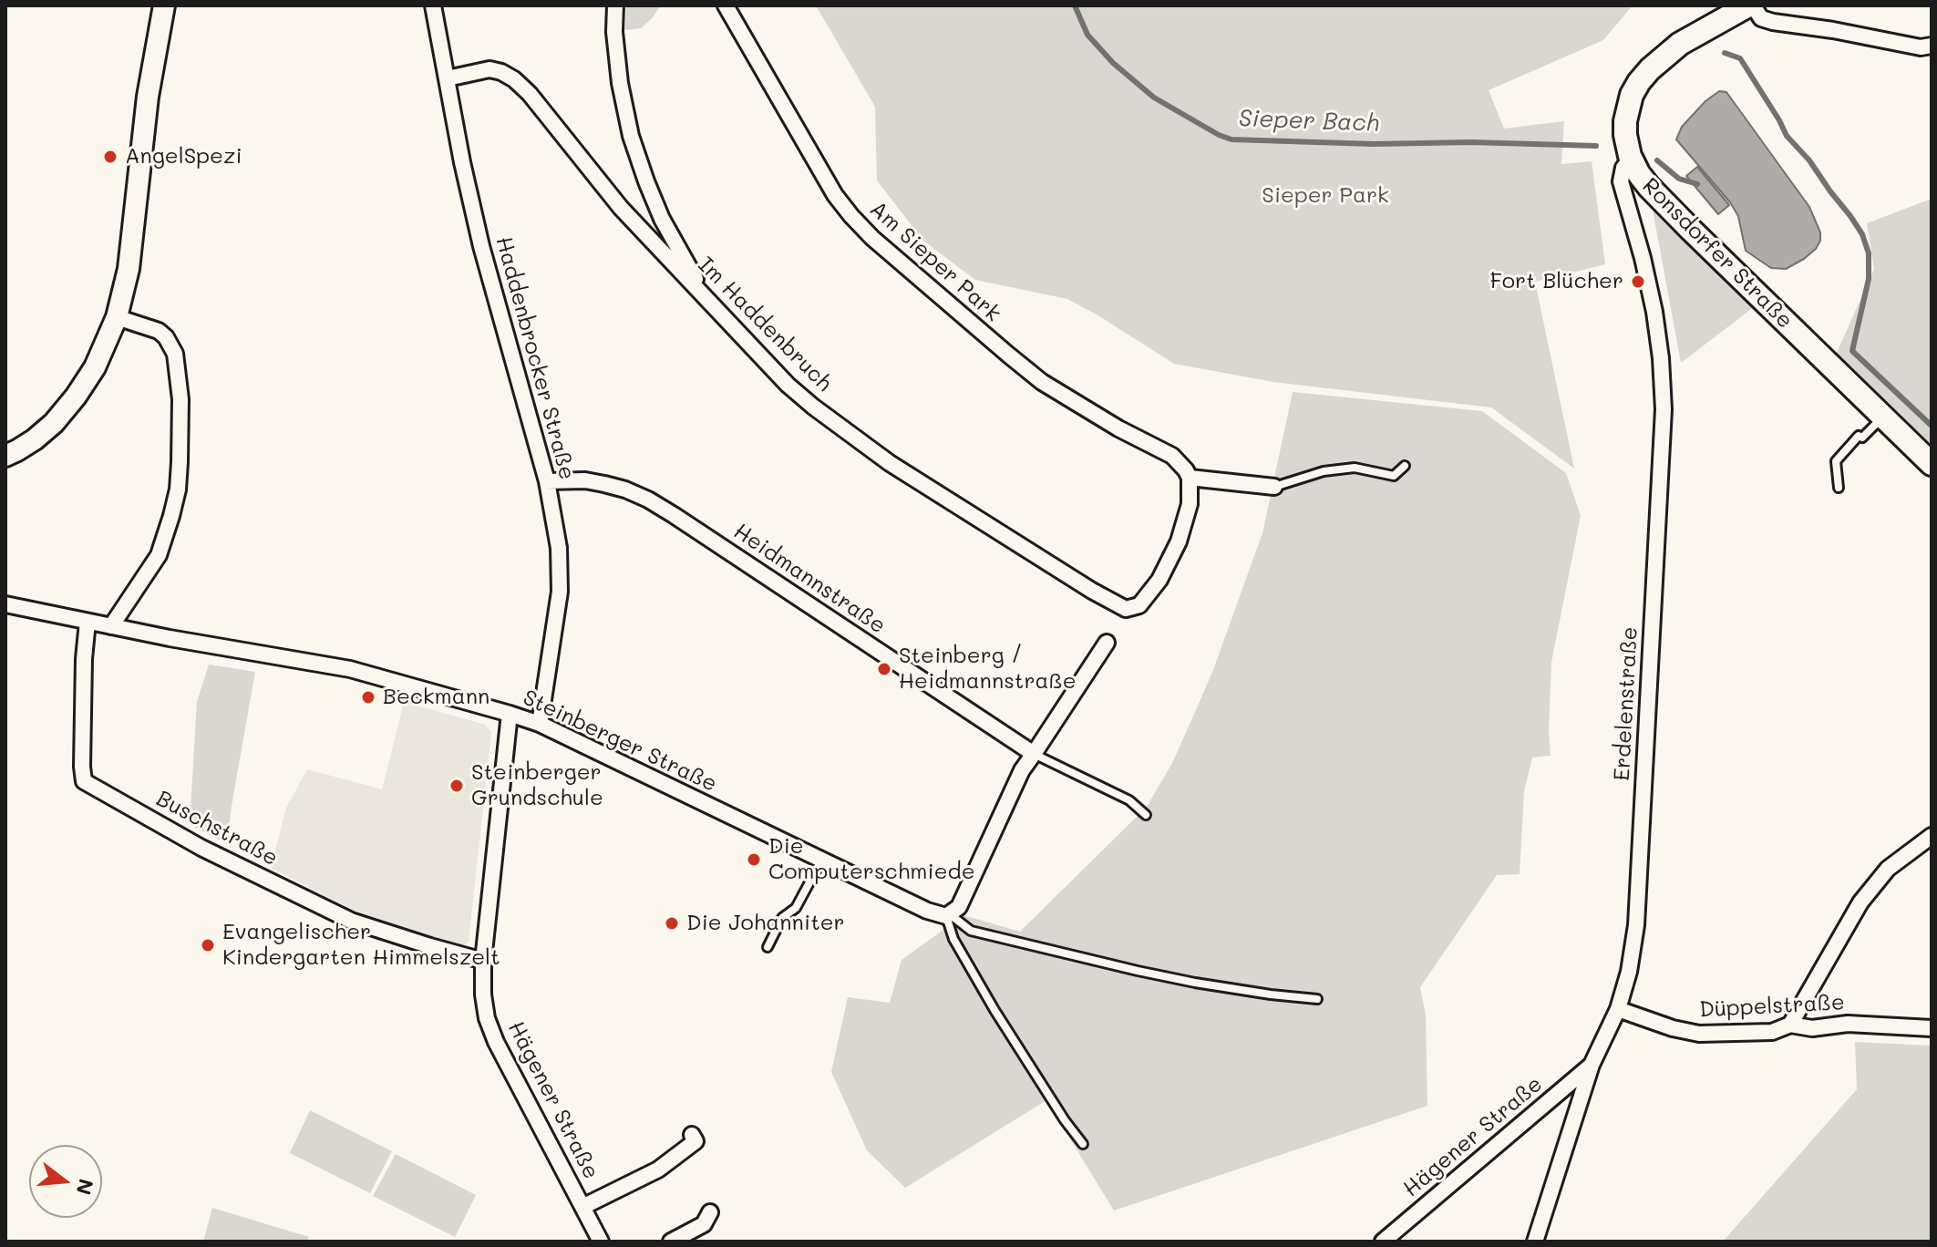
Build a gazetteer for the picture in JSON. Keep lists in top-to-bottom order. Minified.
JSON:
{"streets":{"main road":["Ronsdorfer Straße"],"street":["Am Sieper Park","Im Haddenbruch","Haddenbrocker Straße","Heidmannstraße","Erdelenstraße","Steinberger Straße","Buschstraße","Düppelstraße","Hägener Straße"]},"crossings":[["Ronsdorfer Straße","Erdelenstraße"],["Am Sieper Park","Im Haddenbruch"],["Im Haddenbruch","Haddenbrocker Straße"],["Haddenbrocker Straße","Heidmannstraße"],["Haddenbrocker Straße","Steinberger Straße"],["Erdelenstraße","Düppelstraße"],["Erdelenstraße","Hägener Straße"],["Steinberger Straße","Buschstraße"],["Steinberger Straße","Hägener Straße"],["Buschstraße","Hägener Straße"]],"water":["Sieper Bach"],"parks":["Sieper Park"],"places":["AngelSpezi","Fort Blücher","Steinberg / Heidmannstraße","Beckmann","Steinberger Grundschule","Die Computerschmiede","Die Johanniter","Evangelischer Kindergarten Himmelszelt"],"north":"right"}
